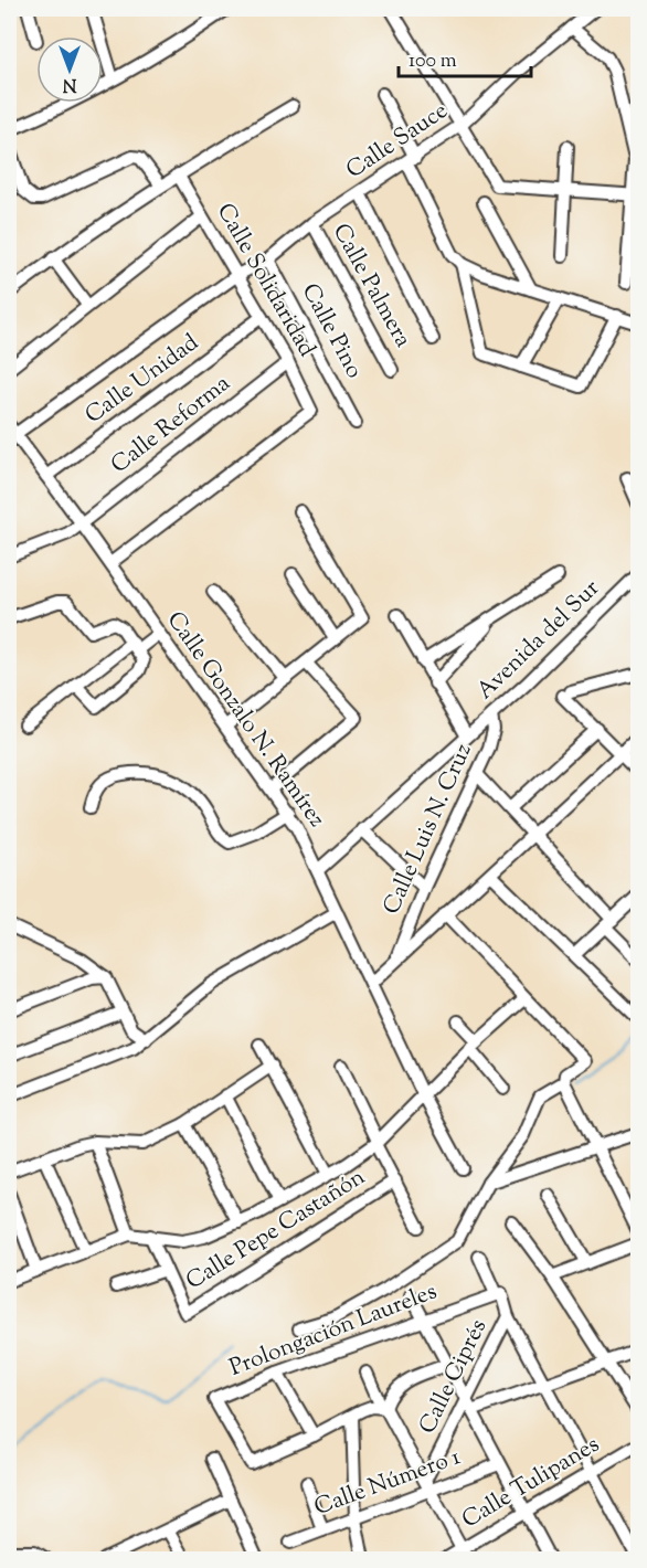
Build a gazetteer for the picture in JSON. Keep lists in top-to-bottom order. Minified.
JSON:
{"streets":{"street":["Calle Sauce","Calle Solidaridad","Calle Palmera","Calle Pino","Calle Unidad","Calle Reforma","Avenida del Sur","Calle Gonzalo N. Ramírez","Calle Luis N. Cruz","Calle Pepe Castañón","Prolongación Laureles","Calle Ciprés","Calle Número 1","Calle Tulipanes"]},"crossings":[["Calle Sauce","Calle Solidaridad"],["Calle Sauce","Calle Palmera"],["Calle Sauce","Calle Pino"],["Calle Sauce","Calle Gonzalo N. Ramírez"],["Calle Solidaridad","Calle Unidad"],["Calle Solidaridad","Calle Reforma"],["Calle Solidaridad","Calle Gonzalo N. Ramírez"],["Calle Unidad","Calle Gonzalo N. Ramírez"],["Calle Reforma","Calle Gonzalo N. Ramírez"],["Avenida del Sur","Calle Gonzalo N. Ramírez"],["Avenida del Sur","Calle Luis N. Cruz"],["Prolongación Laureles","Calle Ciprés"]],"scale_bar":"100 m","north":"bottom"}
